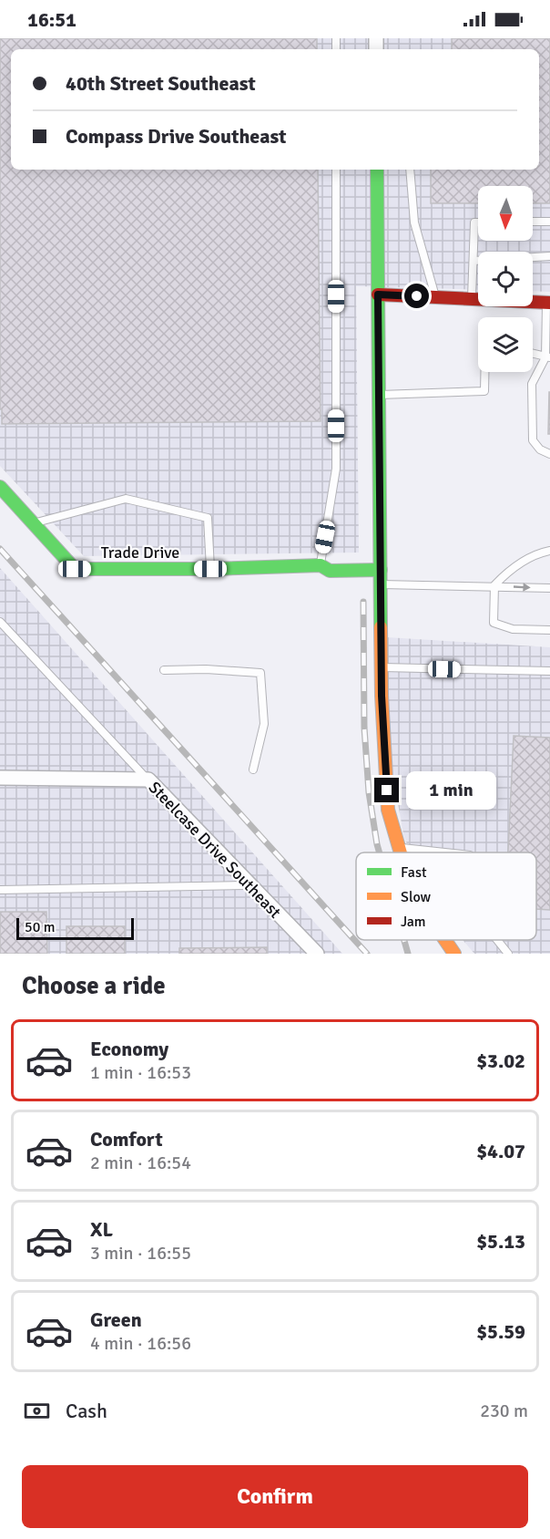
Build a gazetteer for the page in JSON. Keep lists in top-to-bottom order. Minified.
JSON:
{"streets":{"street":["Trade Drive","Steelcase Drive Southeast"]},"legend":["Fast","Slow","Jam"],"scale_bar":"50 m","north":"bottom","page":{"status":"16:51","banner":["40th Street Southeast","Compass Drive Southeast"],"bubble":"1 min","scale":"50 m","heading":"Choose a ride","list":[{"name":"Economy","note":"1 min · 16:53","value":"$3.02"},{"name":"Comfort","note":"2 min · 16:54","value":"$4.07"},{"name":"XL","note":"3 min · 16:55","value":"$5.13"},{"name":"Green","note":"4 min · 16:56","value":"$5.59"}],"pay":["Cash","230 m"],"buttons":"Confirm"}}
